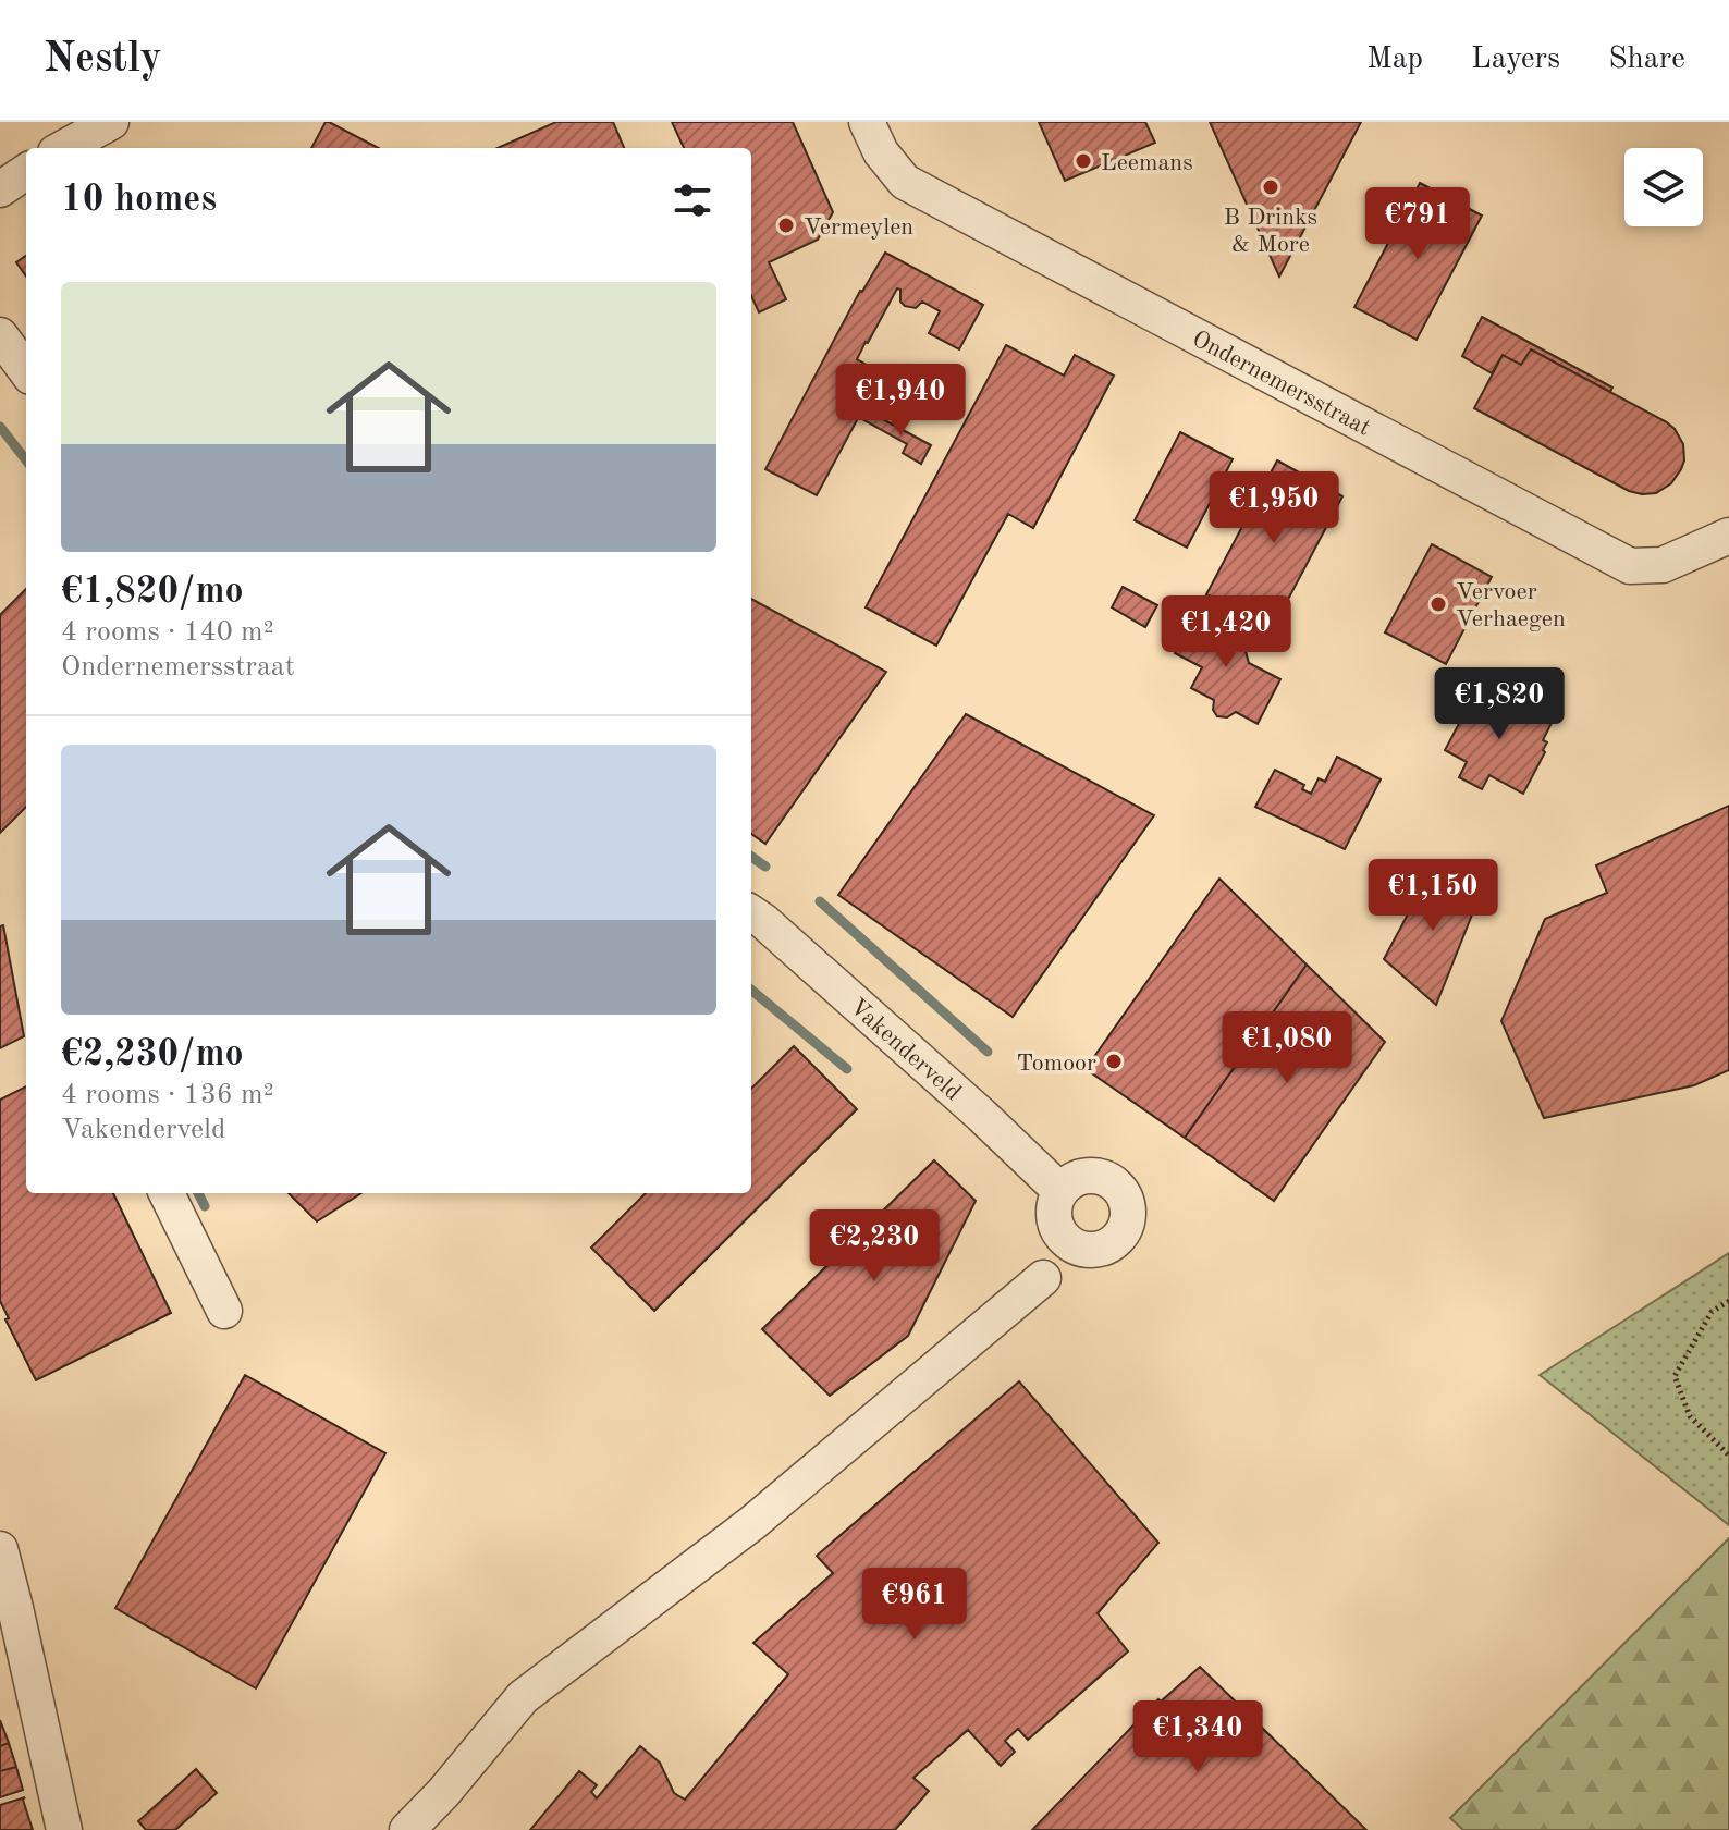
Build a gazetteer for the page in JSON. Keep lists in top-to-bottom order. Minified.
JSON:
{"streets":{"street":["Ondernemersstraat","Vakenderveld"]},"places":["Leemans","B Drinks & More","Vermeylen","Vervoer Verhaegen","Tomoor"],"page":{"header":"Nestly","nav":["Map","Layers","Share"],"heading":"10 homes","price":["€791","€1,940","€1,950","€1,420","€1,820","€1,150","€1,080","€2,230","€961","€1,340"],"list":[{"name":"€1,820/mo","note":"4 rooms · 140 m² · Ondernemersstraat"},{"name":"€2,230/mo","note":"4 rooms · 136 m² · Vakenderveld"}]}}
